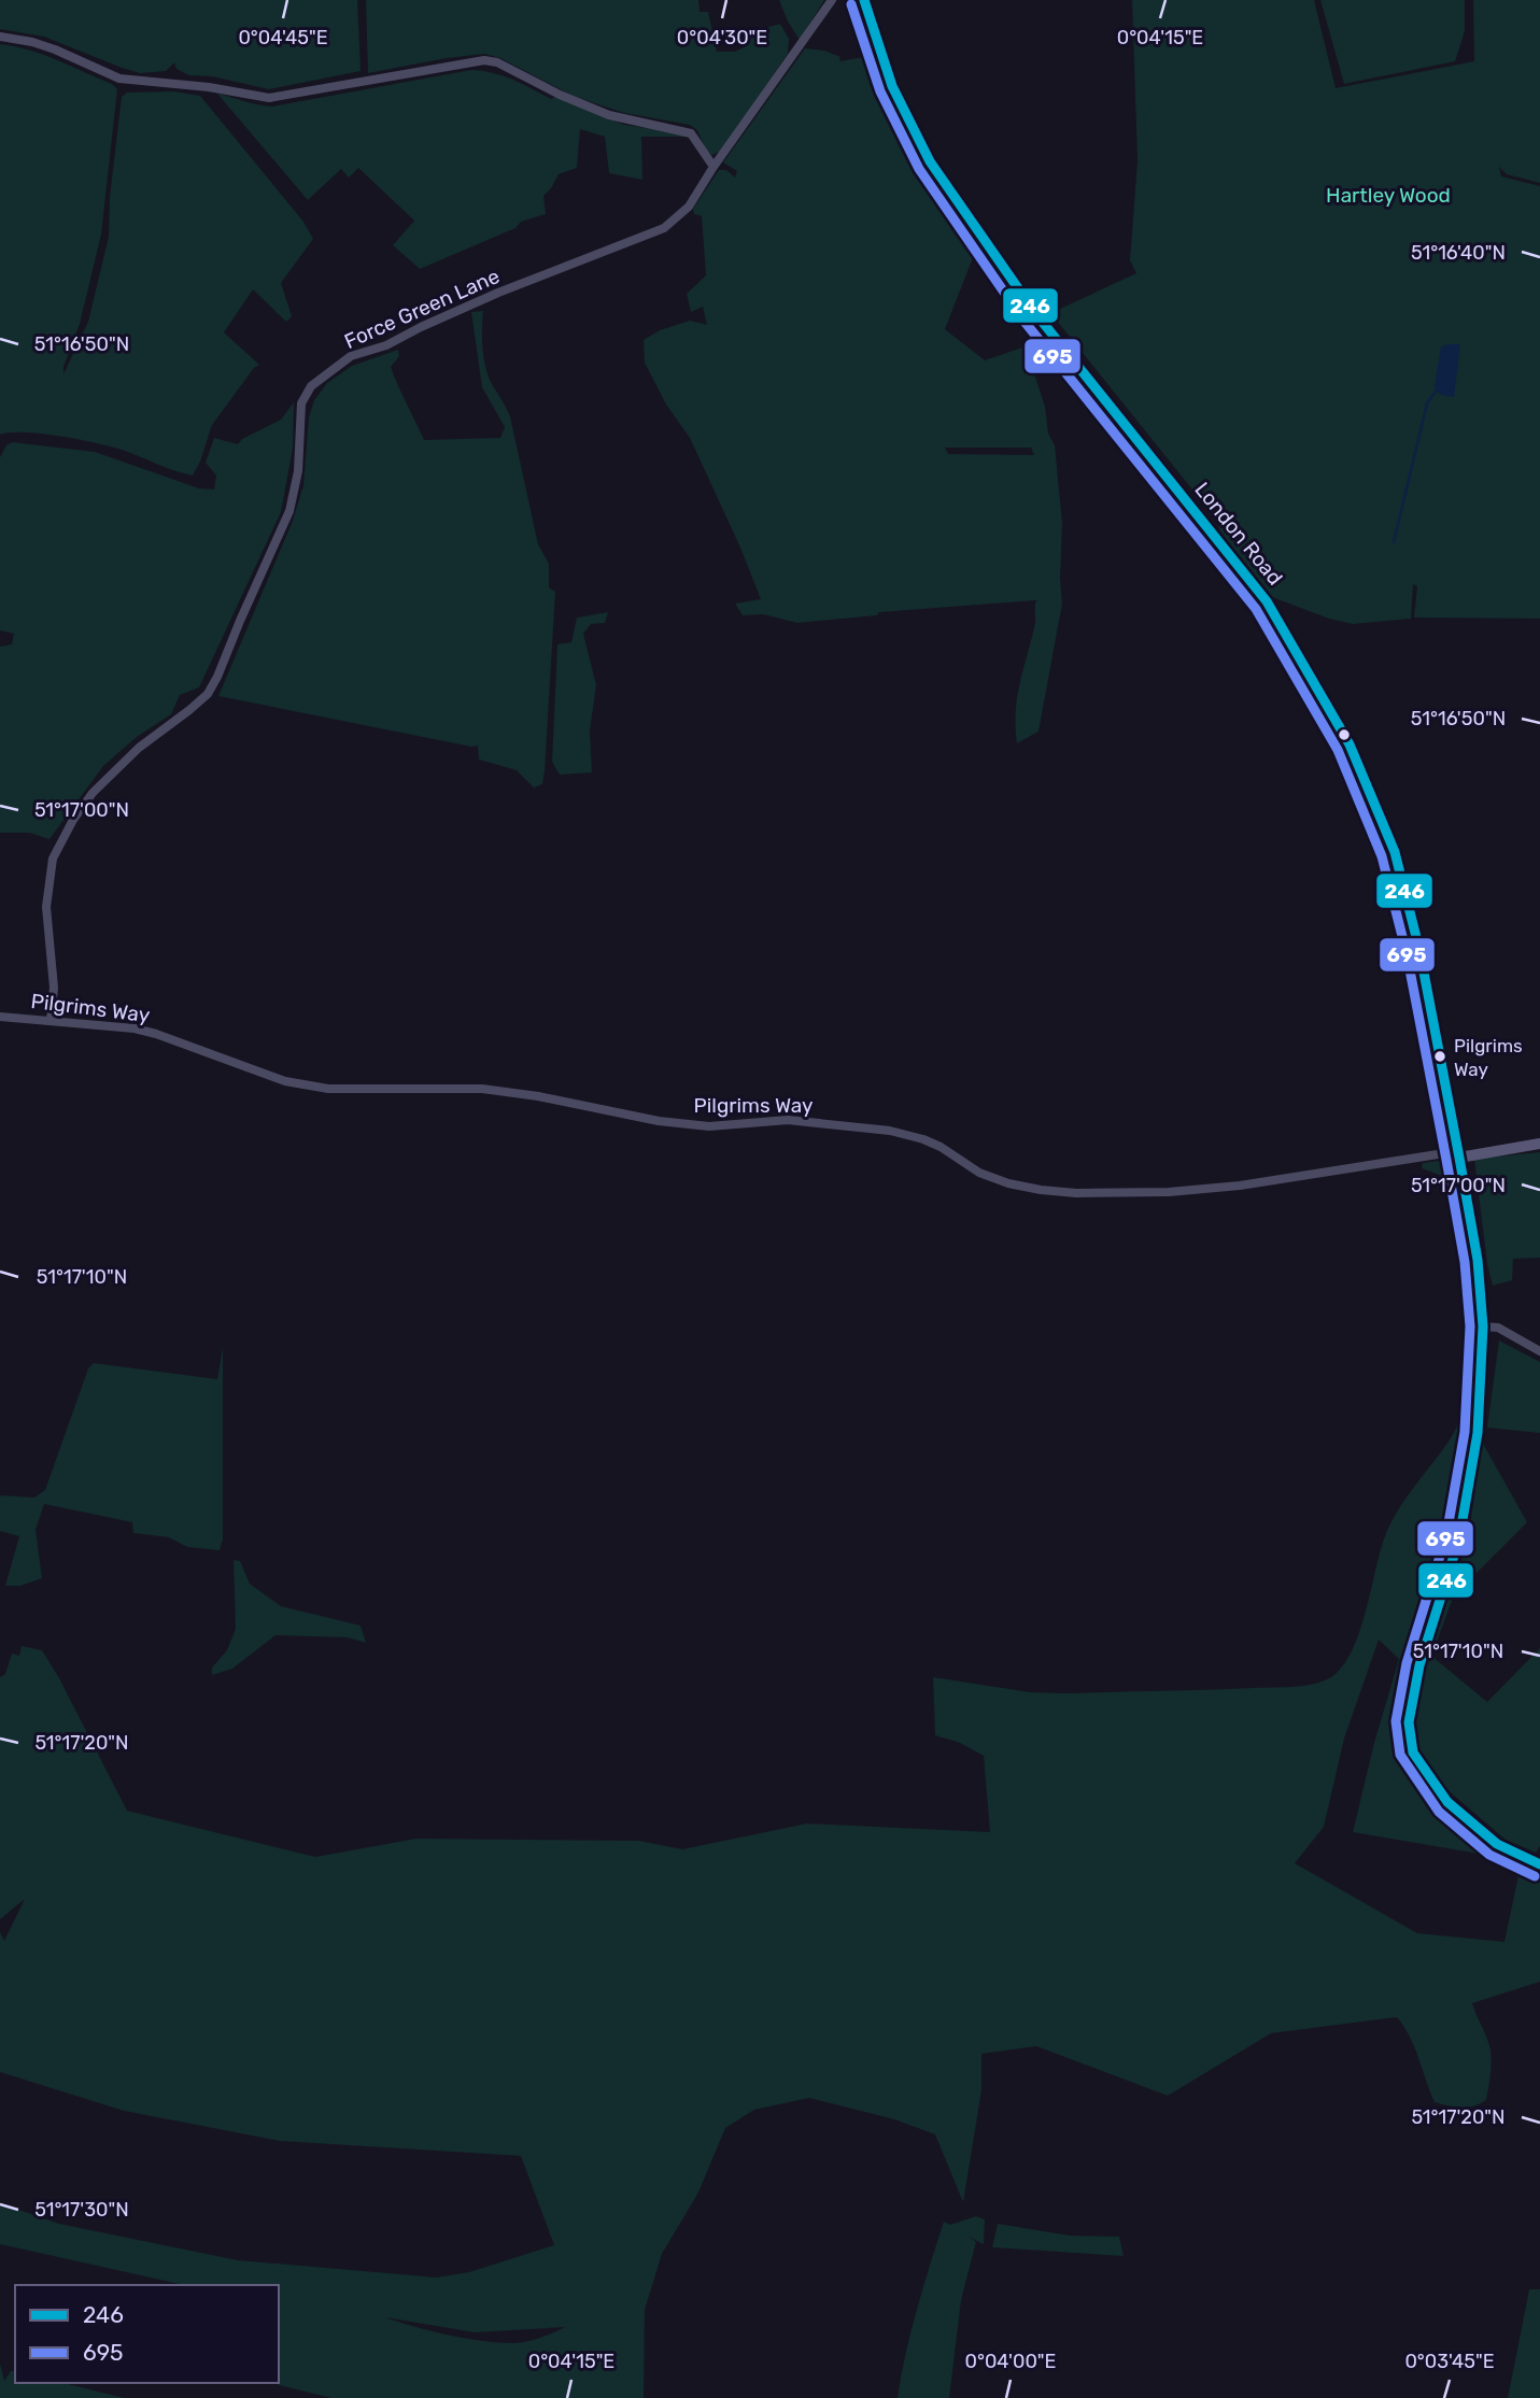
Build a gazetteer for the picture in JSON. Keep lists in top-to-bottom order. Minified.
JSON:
{"streets":{"main road":["London Road"],"street":["Force Green Lane","Pilgrims Way"]},"crossings":[["Force Green Lane","Pilgrims Way"],["London Road","Pilgrims Way"]],"parks":["Hartley Wood"],"places":["Pilgrims Way"],"lines":["transit line 246","transit line 695"],"legend":["246","695"],"coordinates":["0°04'45\"E","0°04'30\"E","0°04'15\"E","51°16'40\"N","51°16'50\"N","51°17'00\"N","51°17'10\"N","51°17'20\"N","51°17'30\"N","0°04'00\"E","0°03'45\"E"]}
